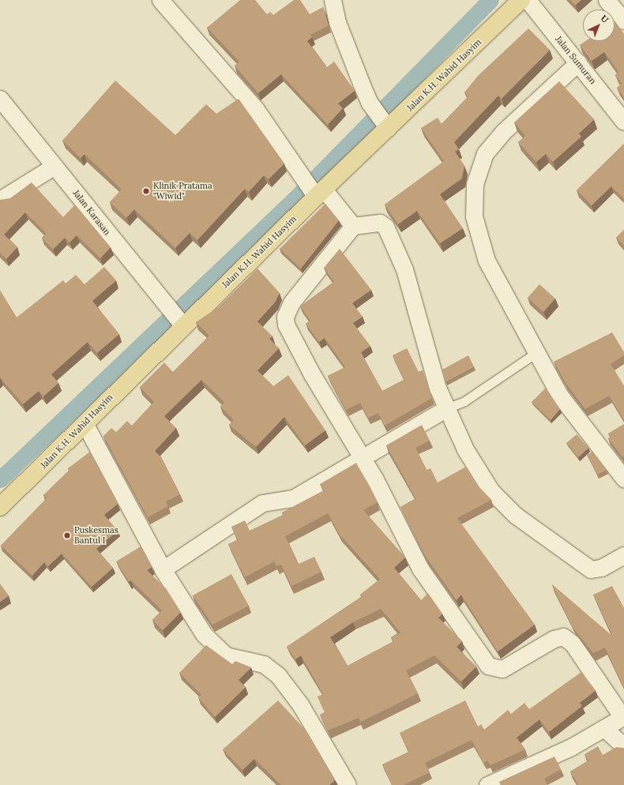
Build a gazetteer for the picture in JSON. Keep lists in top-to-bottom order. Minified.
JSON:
{"streets":{"main road":["Jalan K.H. Wahid Hasyim"],"street":["Jalan Sumuran","Jalan Karasan"]},"crossings":[["Jalan K.H. Wahid Hasyim","Jalan Karasan"]],"places":["Klinik Pratama \"Wiwid\"","Puskesmas Bantul I"],"north":"top right"}
